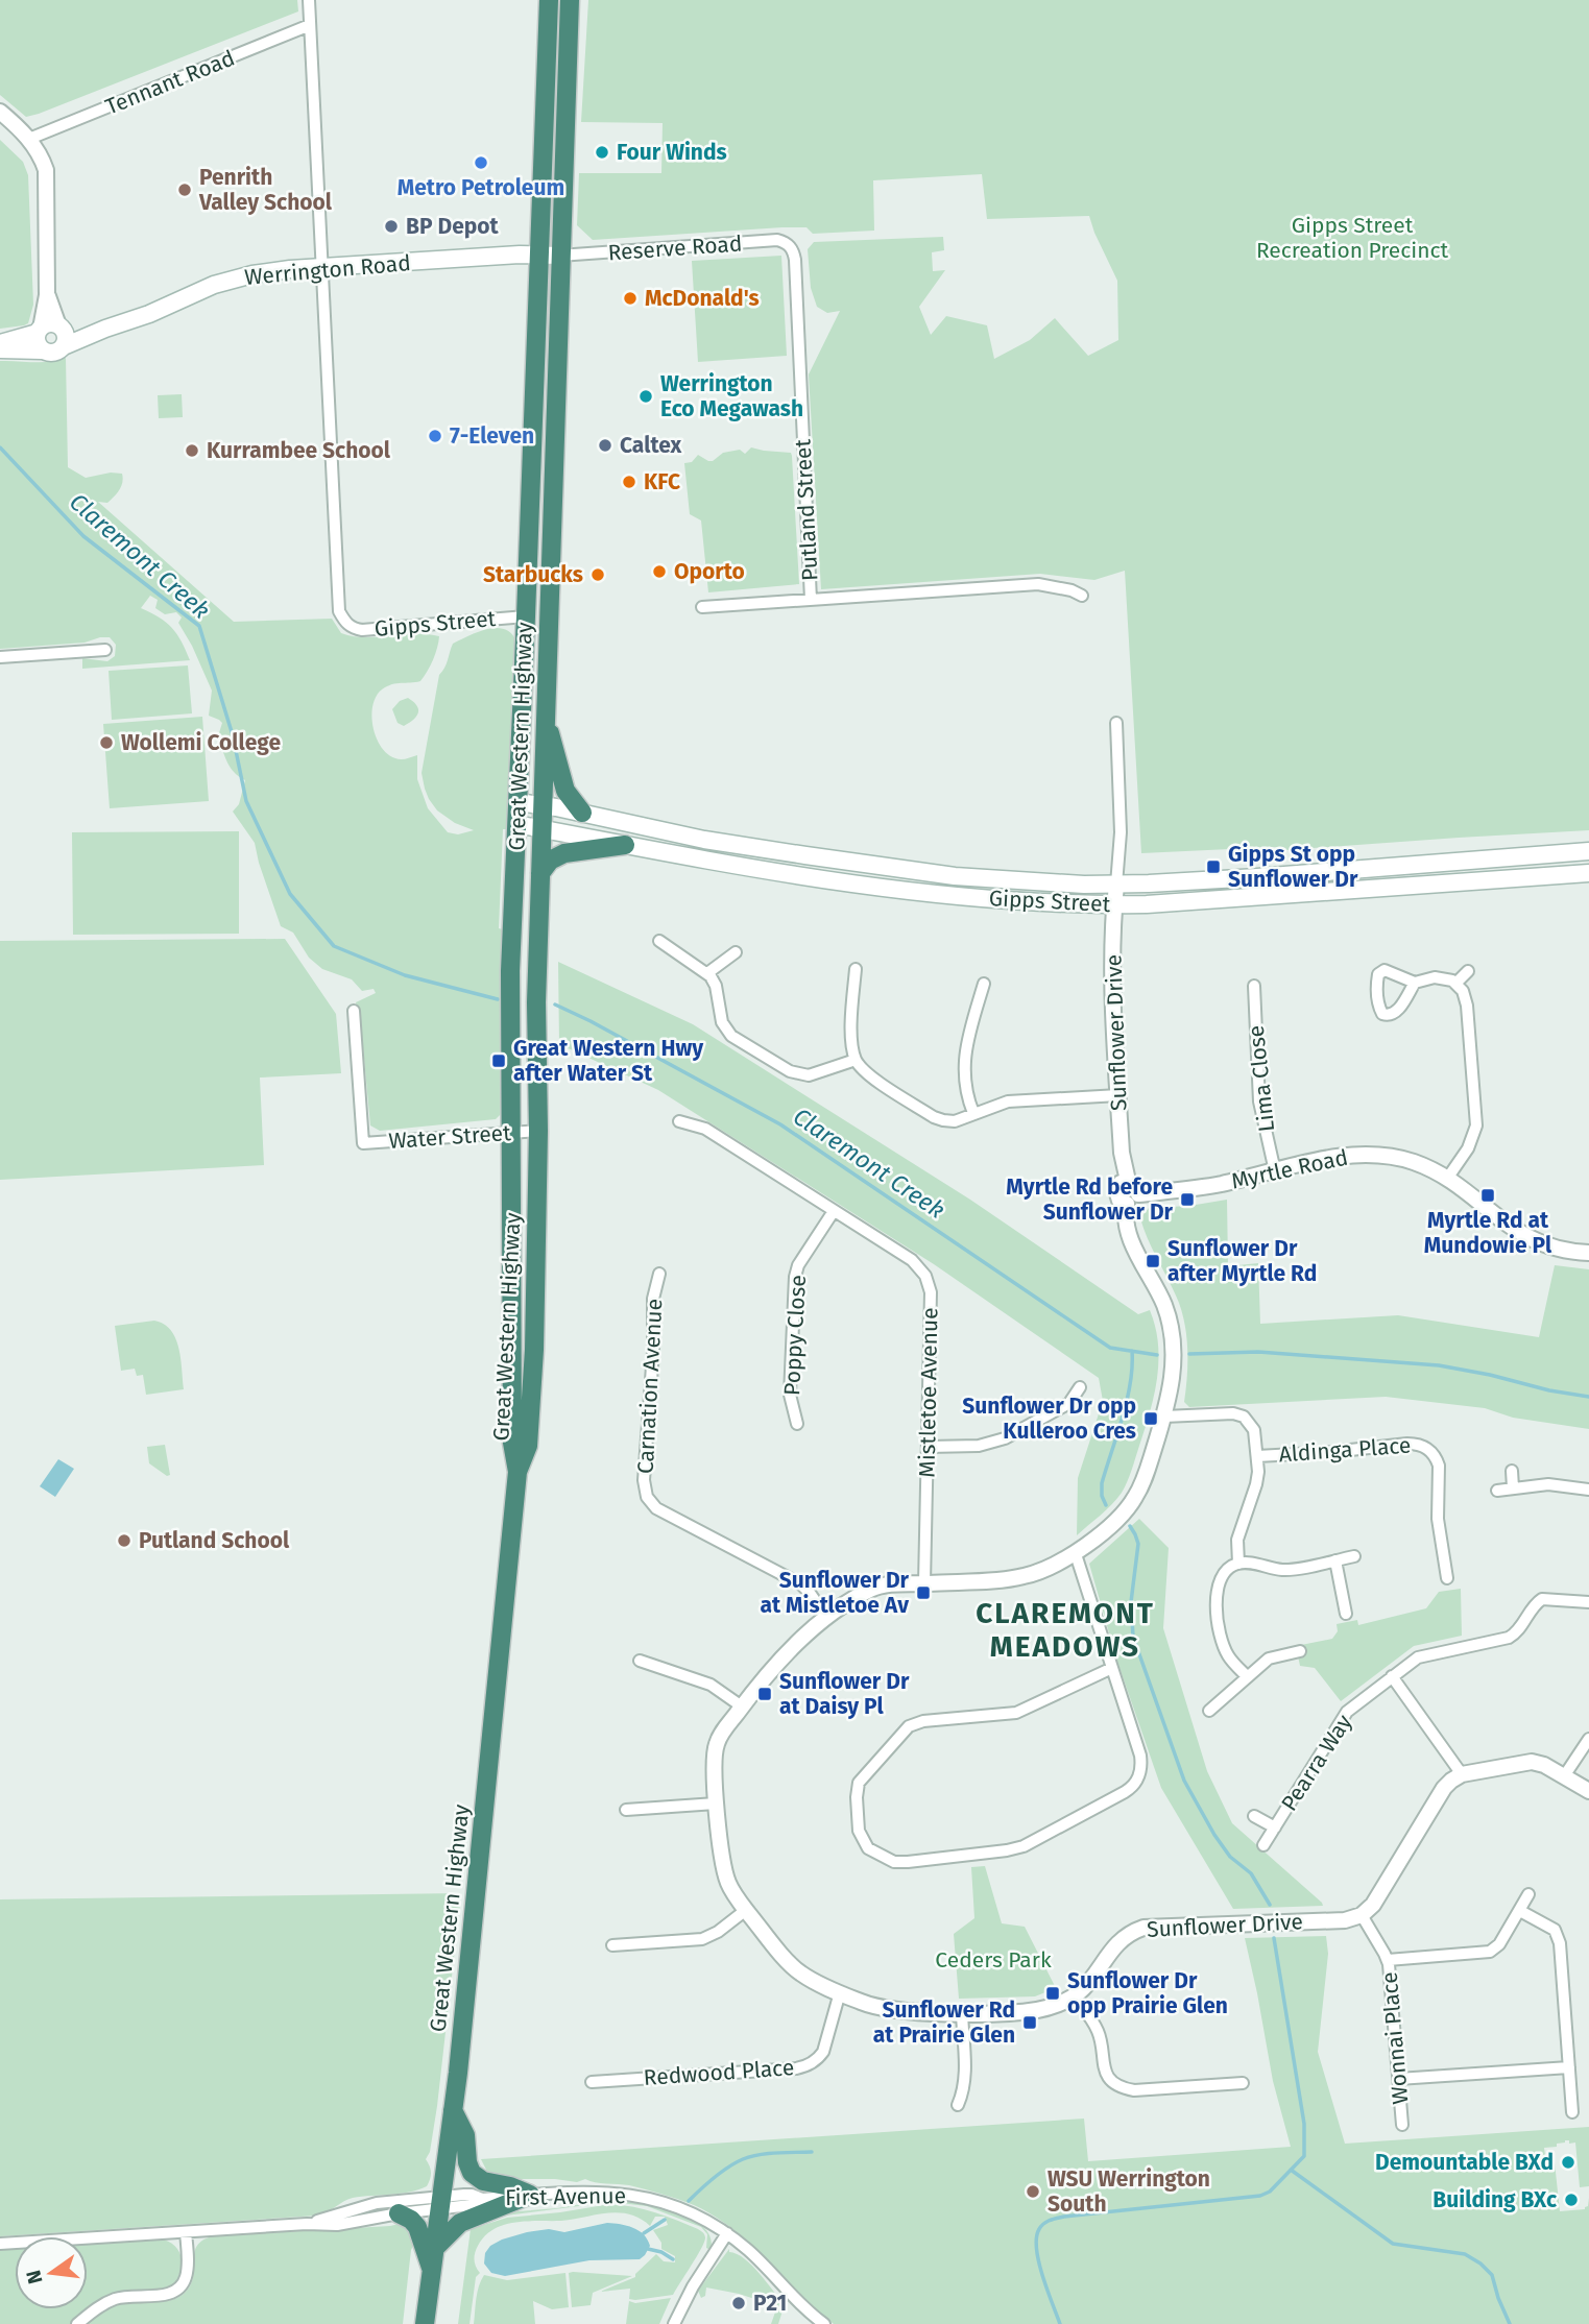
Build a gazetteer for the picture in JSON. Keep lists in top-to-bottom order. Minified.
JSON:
{"streets":{"highway":["Great Western Highway"],"main road":["Werrington Road","Gipps Street"],"street":["Tennant Road","Reserve Road","Putland Street","Sunflower Drive","Lima Close","Water Street","Myrtle Road","Poppy Close","Carnation Avenue","Mistletoe Avenue","Aldinga Place","Pearra Way","Wonnai Place","Redwood Place","First Avenue"]},"crossings":[["Reserve Road","Werrington Road"],["Reserve Road","Putland Street"],["Reserve Road","Great Western Highway"],["Werrington Road","Gipps Street"],["Werrington Road","Great Western Highway"],["Gipps Street","Great Western Highway"],["Gipps Street","Sunflower Drive"],["Great Western Highway","Water Street"],["Great Western Highway","First Avenue"],["Sunflower Drive","Myrtle Road"],["Sunflower Drive","Carnation Avenue"],["Sunflower Drive","Mistletoe Avenue"],["Sunflower Drive","Wonnai Place"],["Sunflower Drive","Redwood Place"],["Lima Close","Myrtle Road"],["Poppy Close","Mistletoe Avenue"]],"districts":["CLAREMONT MEADOWS"],"water":["Claremont Creek"],"parks":["Gipps Street Recreation Precinct","Ceders Park"],"places":{"other":["Four Winds","Metro Petroleum","Penrith Valley School","BP Depot","McDonald's","Werrington Eco Megawash","7-Eleven","Caltex","Kurrambee School","KFC","Oporto","Starbucks","Wollemi College","Putland School","Demountable BXd","WSU Werrington South","Building BXc","P21"],"transit":["Gipps St opp Sunflower Dr","Great Western Hwy after Water St","Myrtle Rd at Mundowie Pl","Myrtle Rd before Sunflower Dr","Sunflower Dr after Myrtle Rd","Sunflower Dr opp Kulleroo Cres","Sunflower Dr at Mistletoe Av","Sunflower Dr at Daisy Pl","Sunflower Dr opp Prairie Glen","Sunflower Rd at Prairie Glen"]},"north":"left"}
